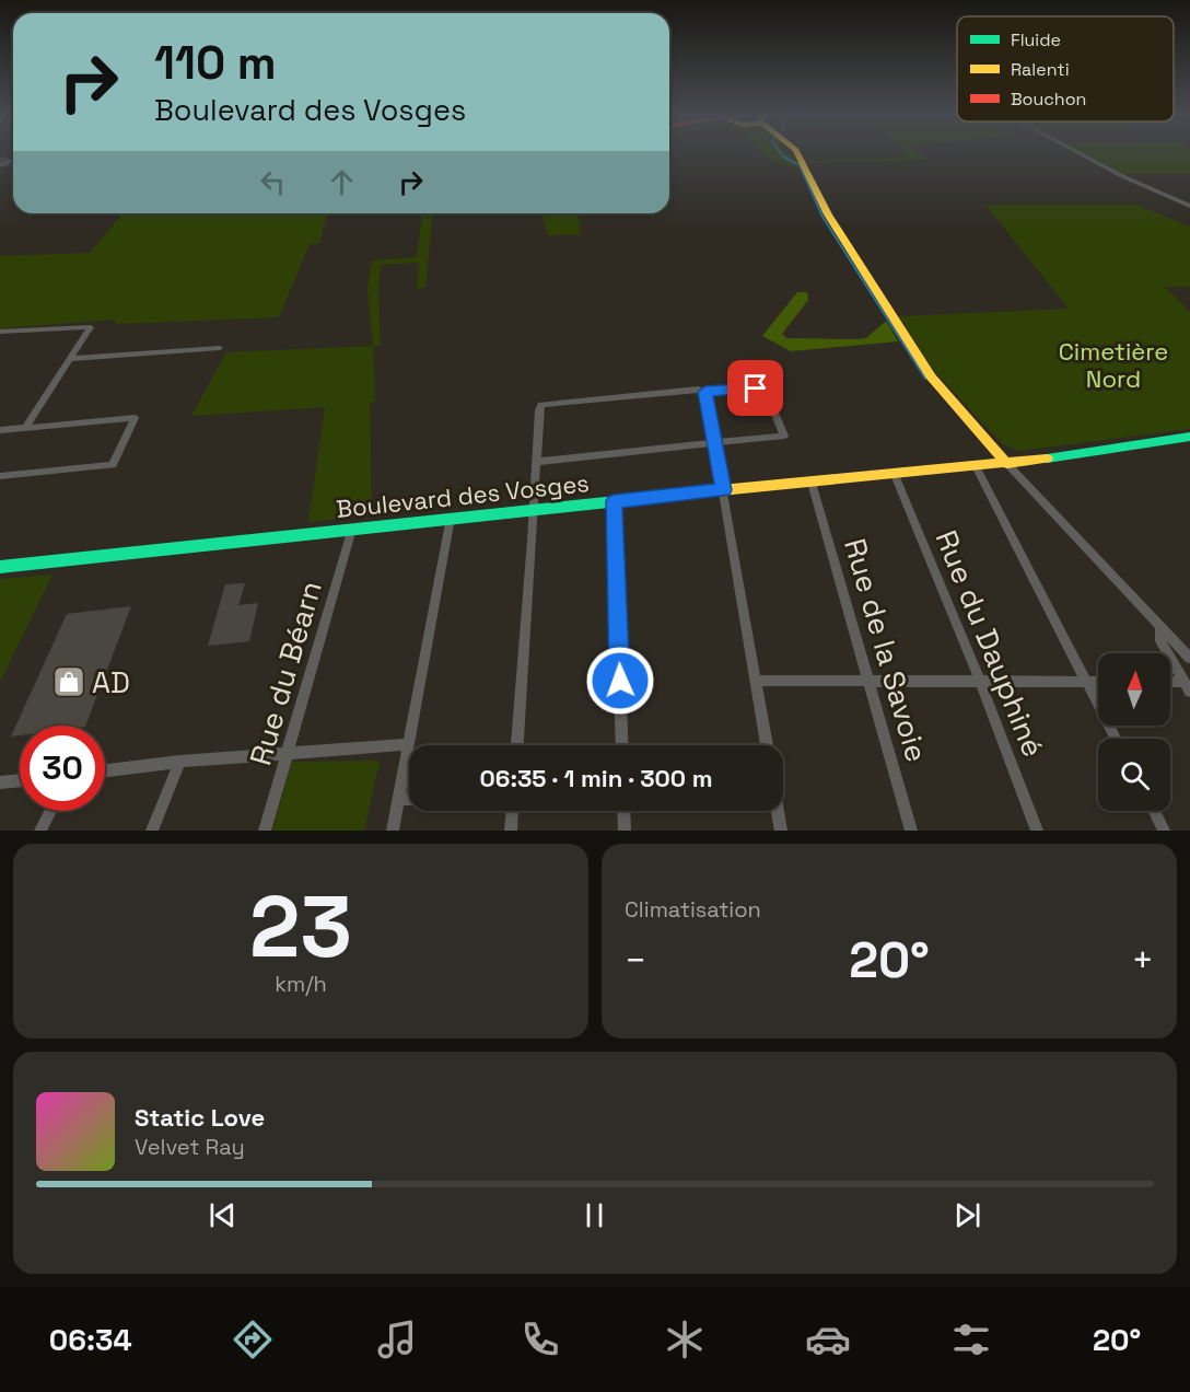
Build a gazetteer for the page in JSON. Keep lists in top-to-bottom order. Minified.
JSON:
{"streets":{"main road":["Boulevard des Vosges"],"street":["Rue du Dauphiné","Rue de la Savoie","Rue du Béarn"]},"crossings":[["Boulevard des Vosges","Rue du Dauphiné"],["Boulevard des Vosges","Rue de la Savoie"],["Boulevard des Vosges","Rue du Béarn"]],"parks":["Cimetière Nord"],"places":{"shop":["AD"]},"legend":["Fluide","Ralenti","Bouchon"],"north":"top","page":{"turn":["110 m","Boulevard des Vosges"],"limit":"30","trip":"06:35 · 1 min · 300 m","tile":[["23","km/h"],"Climatisation"],"heat":["−","20°","+"],"song":["Static Love","Velvet Ray"],"tabs":["06:34","20°"]}}
